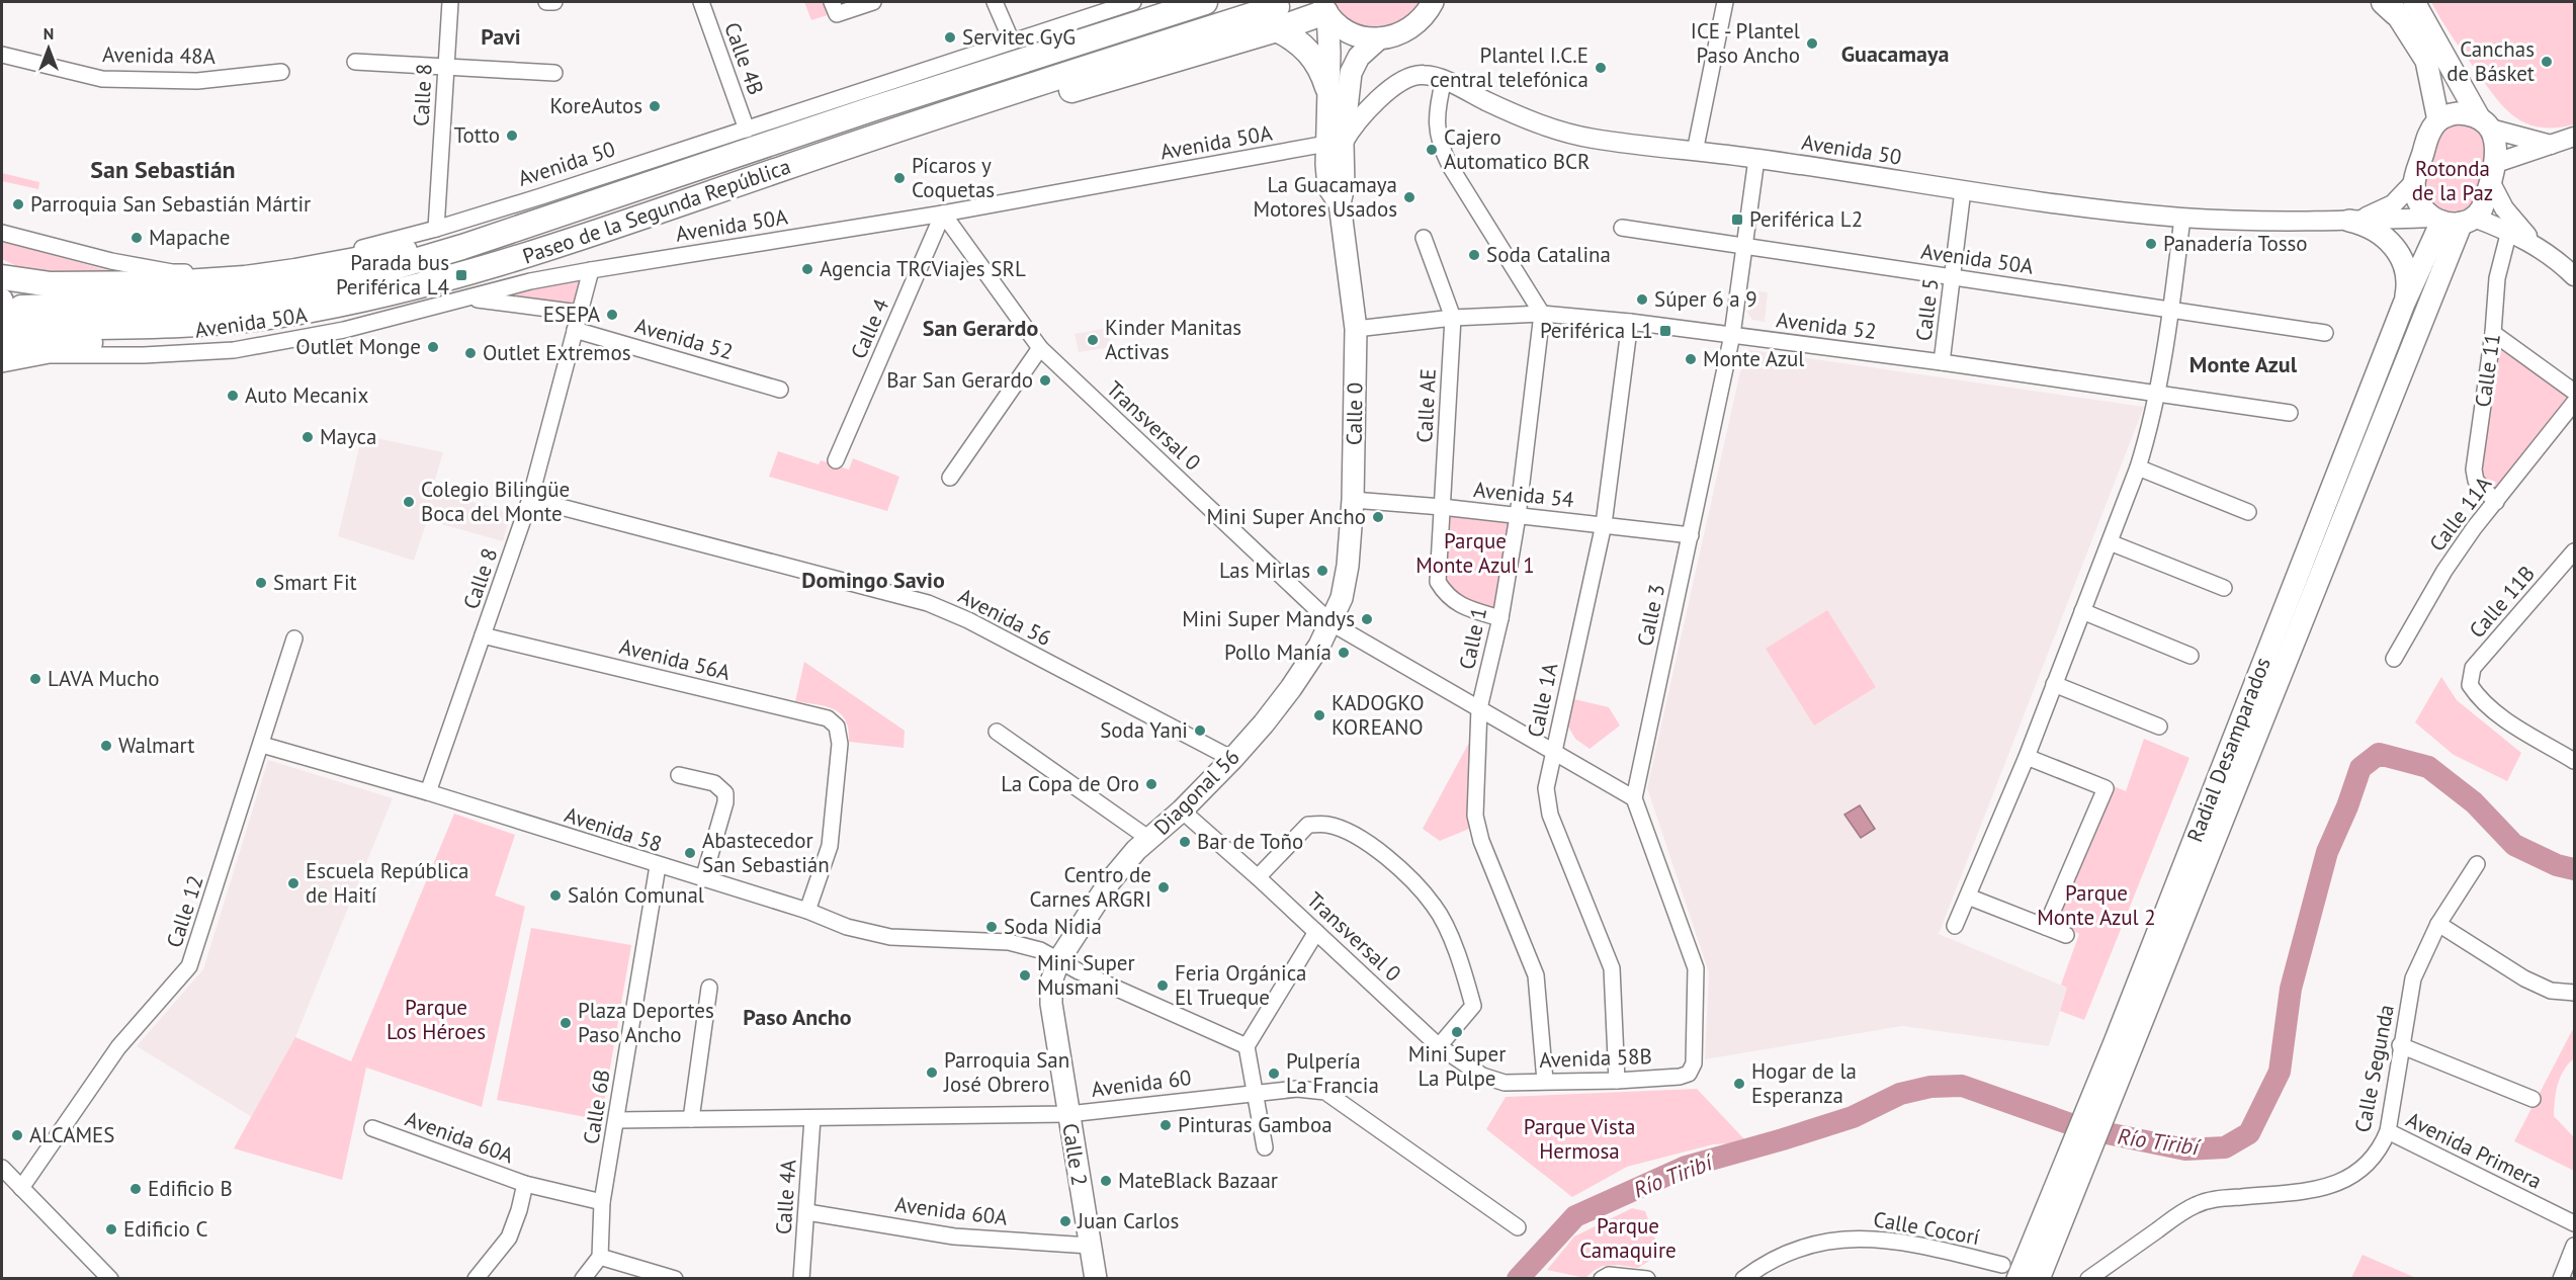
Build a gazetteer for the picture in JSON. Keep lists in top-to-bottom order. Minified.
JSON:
{"streets":{"highway":["Paseo de la Segunda República"],"main road":["Calle 0","Radial Desamparados","Diagonal 56","Calle 2"],"street":["Avenida 48A","Calle 4B","Calle 8","Avenida 50A","Avenida 50","Calle 5","Avenida 52","Calle 4","Calle 11","Calle AE","Transversal 0","Avenida 54","Calle 11A","Calle 11B","Calle 3","Avenida 56","Calle 1","Avenida 56A","Calle 1A","Avenida 58","Calle 12","Avenida 58B","Calle Segunda","Avenida 60","Calle 6B","Avenida 60A","Avenida Primera","Calle 4A","Calle Cocorí"]},"crossings":[["Calle 4B","Avenida 50"],["Calle 8","Avenida 50A"],["Calle 8","Avenida 50"],["Calle 8","Avenida 52"],["Calle 8","Avenida 56"],["Calle 8","Avenida 56A"],["Calle 8","Avenida 58"],["Avenida 50A","Avenida 50"],["Avenida 50A","Calle 5"],["Avenida 50A","Calle 4"],["Avenida 50A","Calle 0"],["Avenida 50A","Transversal 0"],["Avenida 50A","Calle 3"],["Avenida 50","Calle 5"],["Avenida 50","Calle 0"],["Avenida 50","Calle 3"],["Avenida 50","Radial Desamparados"],["Paseo de la Segunda República","Calle 0"],["Calle 5","Avenida 52"],["Avenida 52","Calle AE"],["Avenida 52","Calle 0"],["Avenida 52","Calle 3"],["Avenida 52","Calle 1"],["Avenida 52","Calle 1A"],["Calle 4","Transversal 0"],["Calle 11","Calle 11A"],["Calle AE","Avenida 54"],["Calle AE","Calle 1"],["Calle 0","Transversal 0"],["Calle 0","Avenida 54"],["Calle 0","Diagonal 56"],["Transversal 0","Diagonal 56"],["Transversal 0","Avenida 58B"],["Avenida 54","Calle 3"],["Avenida 54","Calle 1"],["Avenida 54","Calle 1A"],["Calle 3","Avenida 58B"],["Avenida 56","Diagonal 56"],["Calle 1","Avenida 58B"],["Avenida 56A","Avenida 58"],["Calle 1A","Avenida 58B"],["Radial Desamparados","Calle Cocorí"],["Diagonal 56","Avenida 58"],["Diagonal 56","Calle 2"],["Avenida 58","Calle 12"],["Avenida 58","Calle 6B"],["Avenida 58","Calle 2"],["Calle Segunda","Avenida Primera"],["Avenida 60","Calle 6B"],["Avenida 60","Calle 2"],["Avenida 60","Calle 4A"],["Calle 6B","Avenida 60A"],["Avenida 60A","Calle 2"],["Avenida 60A","Calle 4A"]],"districts":["Pavi","Guacamaya","San Sebastián","San Gerardo","Monte Azul","Domingo Savio","Paso Ancho"],"water":["Río Tiribí"],"parks":["Rotonda de la Paz","Parque Monte Azul 1","Parque Monte Azul 2","Parque Los Héroes","Parque Vista Hermosa","Parque Camaquire"],"places":{"other":["Servitec GyG","ICE - Plantel Paso Ancho","Canchas de Básket","Plantel I.C.E central telefónica","KoreAutos","Totto","Cajero Automatico BCR","Pícaros y Coquetas","La Guacamaya Motores Usados","Parroquia San Sebastián Mártir","Mapache","Panadería Tosso","Soda Catalina","Agencia TRCViajes SRL","Súper 6 a 9","ESEPA","Kinder Manitas Activas","Outlet Monge","Outlet Extremos","Monte Azul","Bar San Gerardo","Auto Mecanix","Mayca","Colegio Bilingüe Boca del Monte","Mini Super Ancho","Las Mirlas","Smart Fit","Mini Super Mandys","Pollo Manía","LAVA Mucho","KADOGKO KOREANO","Soda Yani","Walmart","La Copa de Oro","Bar de Toño","Abastecedor San Sebastián","Escuela República de Haití","Centro de Carnes ARGRI","Salón Comunal","Soda Nidia","Mini Super Musmani","Feria Orgánica El Trueque","Plaza Deportes Paso Ancho","Mini Super La Pulpe","Parroquia San José Obrero","Pulpería La Francia","Hogar de la Esperanza","Pinturas Gamboa","ALCAMES","MateBlack Bazaar","Edificio B","Juan Carlos","Edificio C"],"transit":["Periférica L2","Parada bus Periférica L4","Periférica L1"]},"north":"top"}
